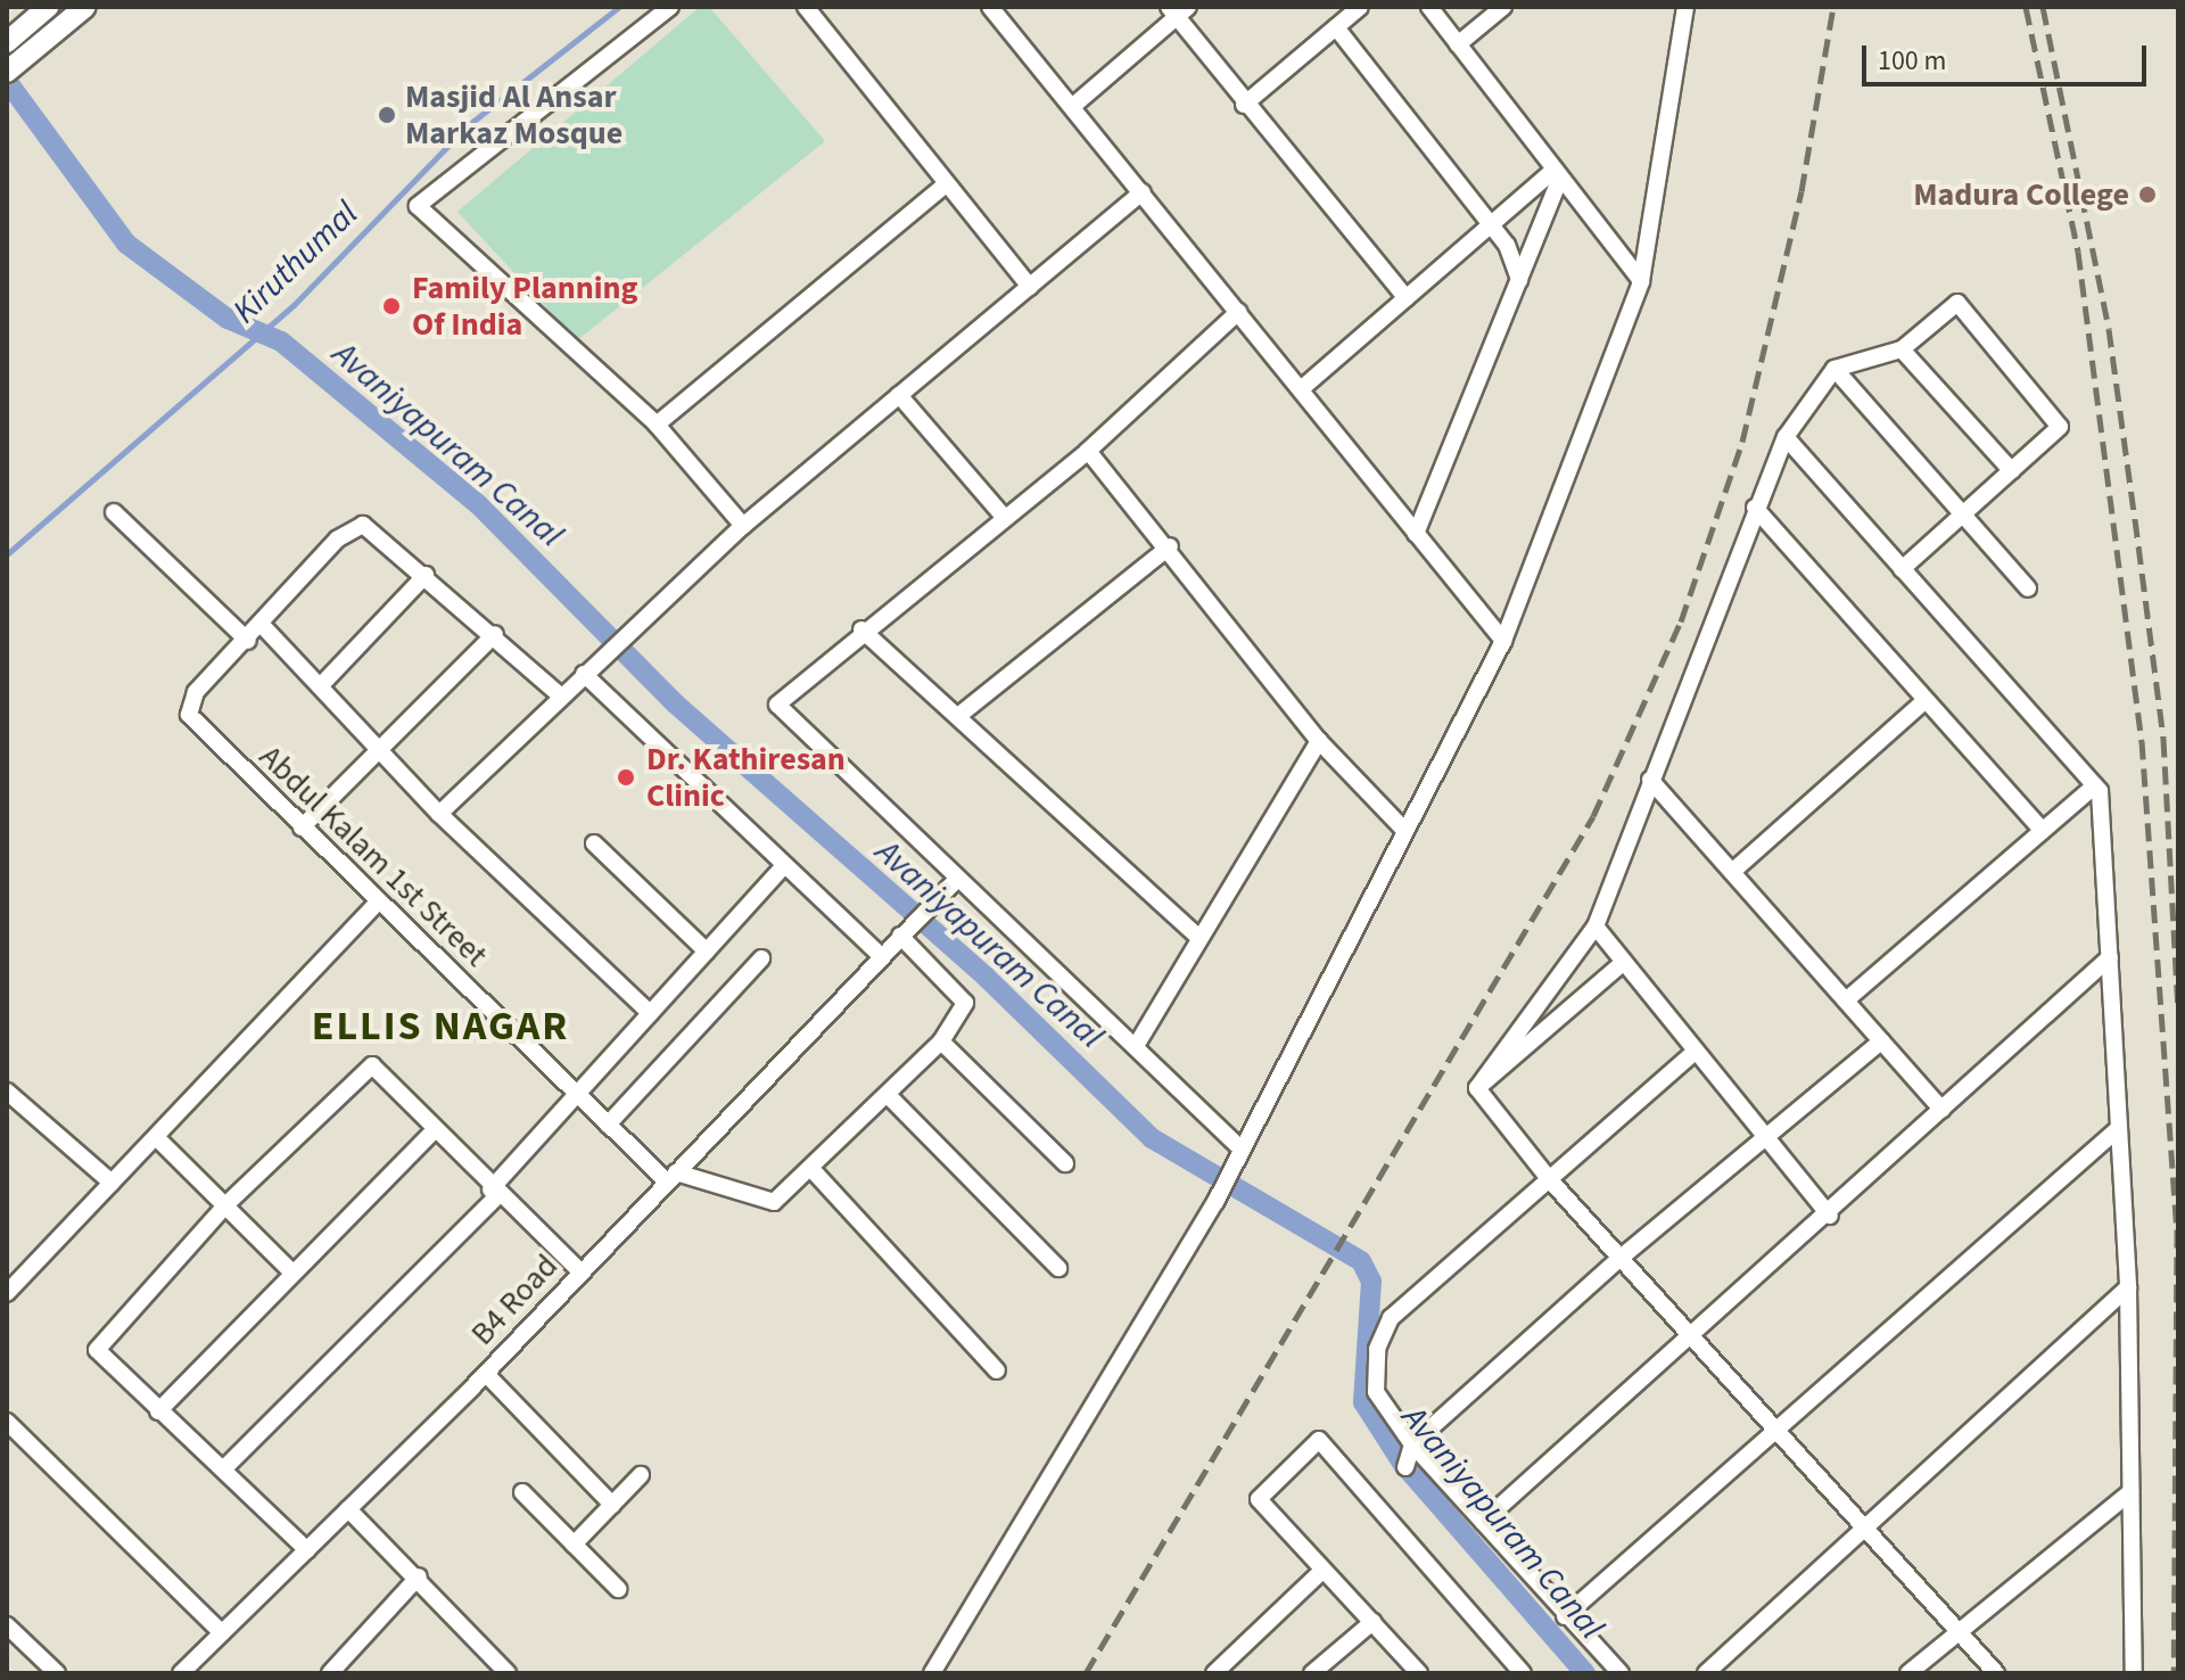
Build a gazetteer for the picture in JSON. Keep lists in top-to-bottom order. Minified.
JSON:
{"streets":{"street":["Abdul Kalam 1st Street","B4 Road"]},"crossings":[["Abdul Kalam 1st Street","B4 Road"]],"districts":["ELLIS NAGAR"],"water":["Kiruthumal","Avaniyapuram Canal"],"places":["Masjid Al Ansar Markaz Mosque","Madura College","Family Planning Of India","Dr. Kathiresan Clinic"],"scale_bar":"100 m"}
